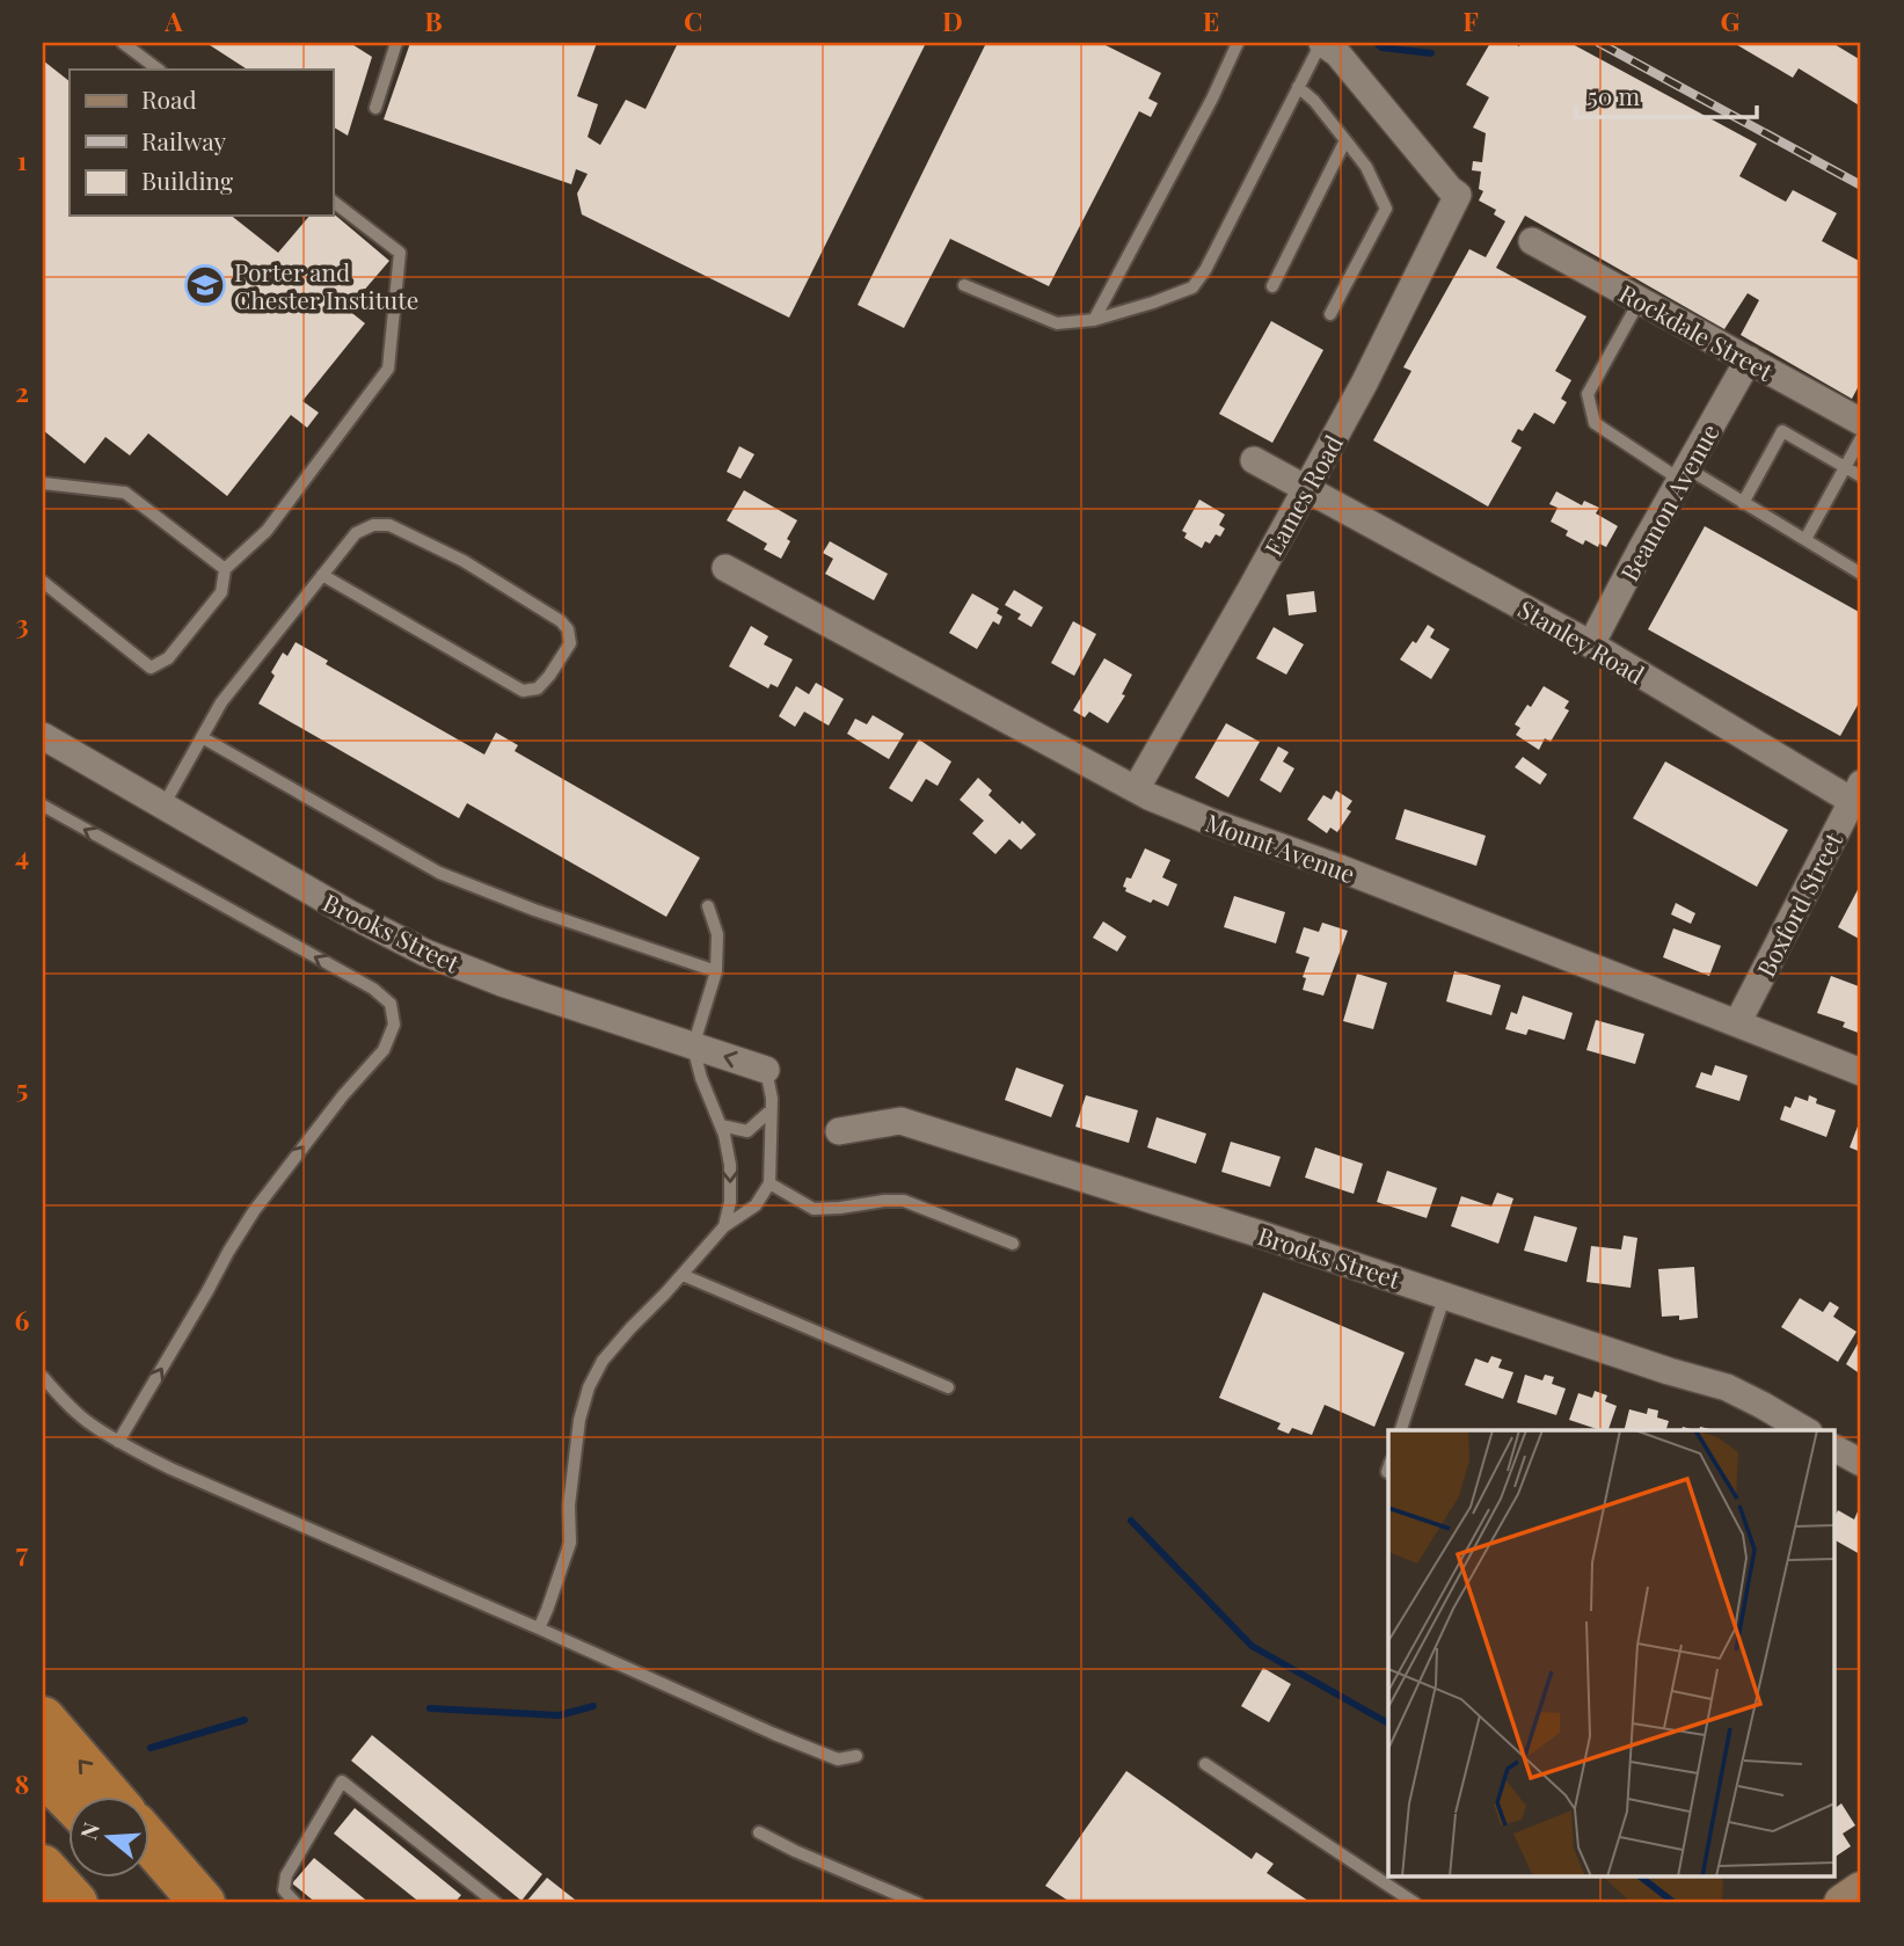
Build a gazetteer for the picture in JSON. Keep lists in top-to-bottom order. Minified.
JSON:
{"streets":{"street":["Rockdale Street","Eames Road","Beamon Avenue","Stanley Road","Mount Avenue","Boxford Street","Brooks Street"]},"crossings":[["Rockdale Street","Beamon Avenue"],["Eames Road","Stanley Road"],["Eames Road","Mount Avenue"],["Beamon Avenue","Stanley Road"],["Stanley Road","Boxford Street"],["Mount Avenue","Boxford Street"]],"places":{"school or university":["Porter and Chester Institute"]},"legend":["Road","Railway","Building"],"scale_bar":"50 m","north":"left","grid":{"columns":["A","B","C","D","E","F","G"],"rows":["1","2","3","4","5","6","7","8"]}}
